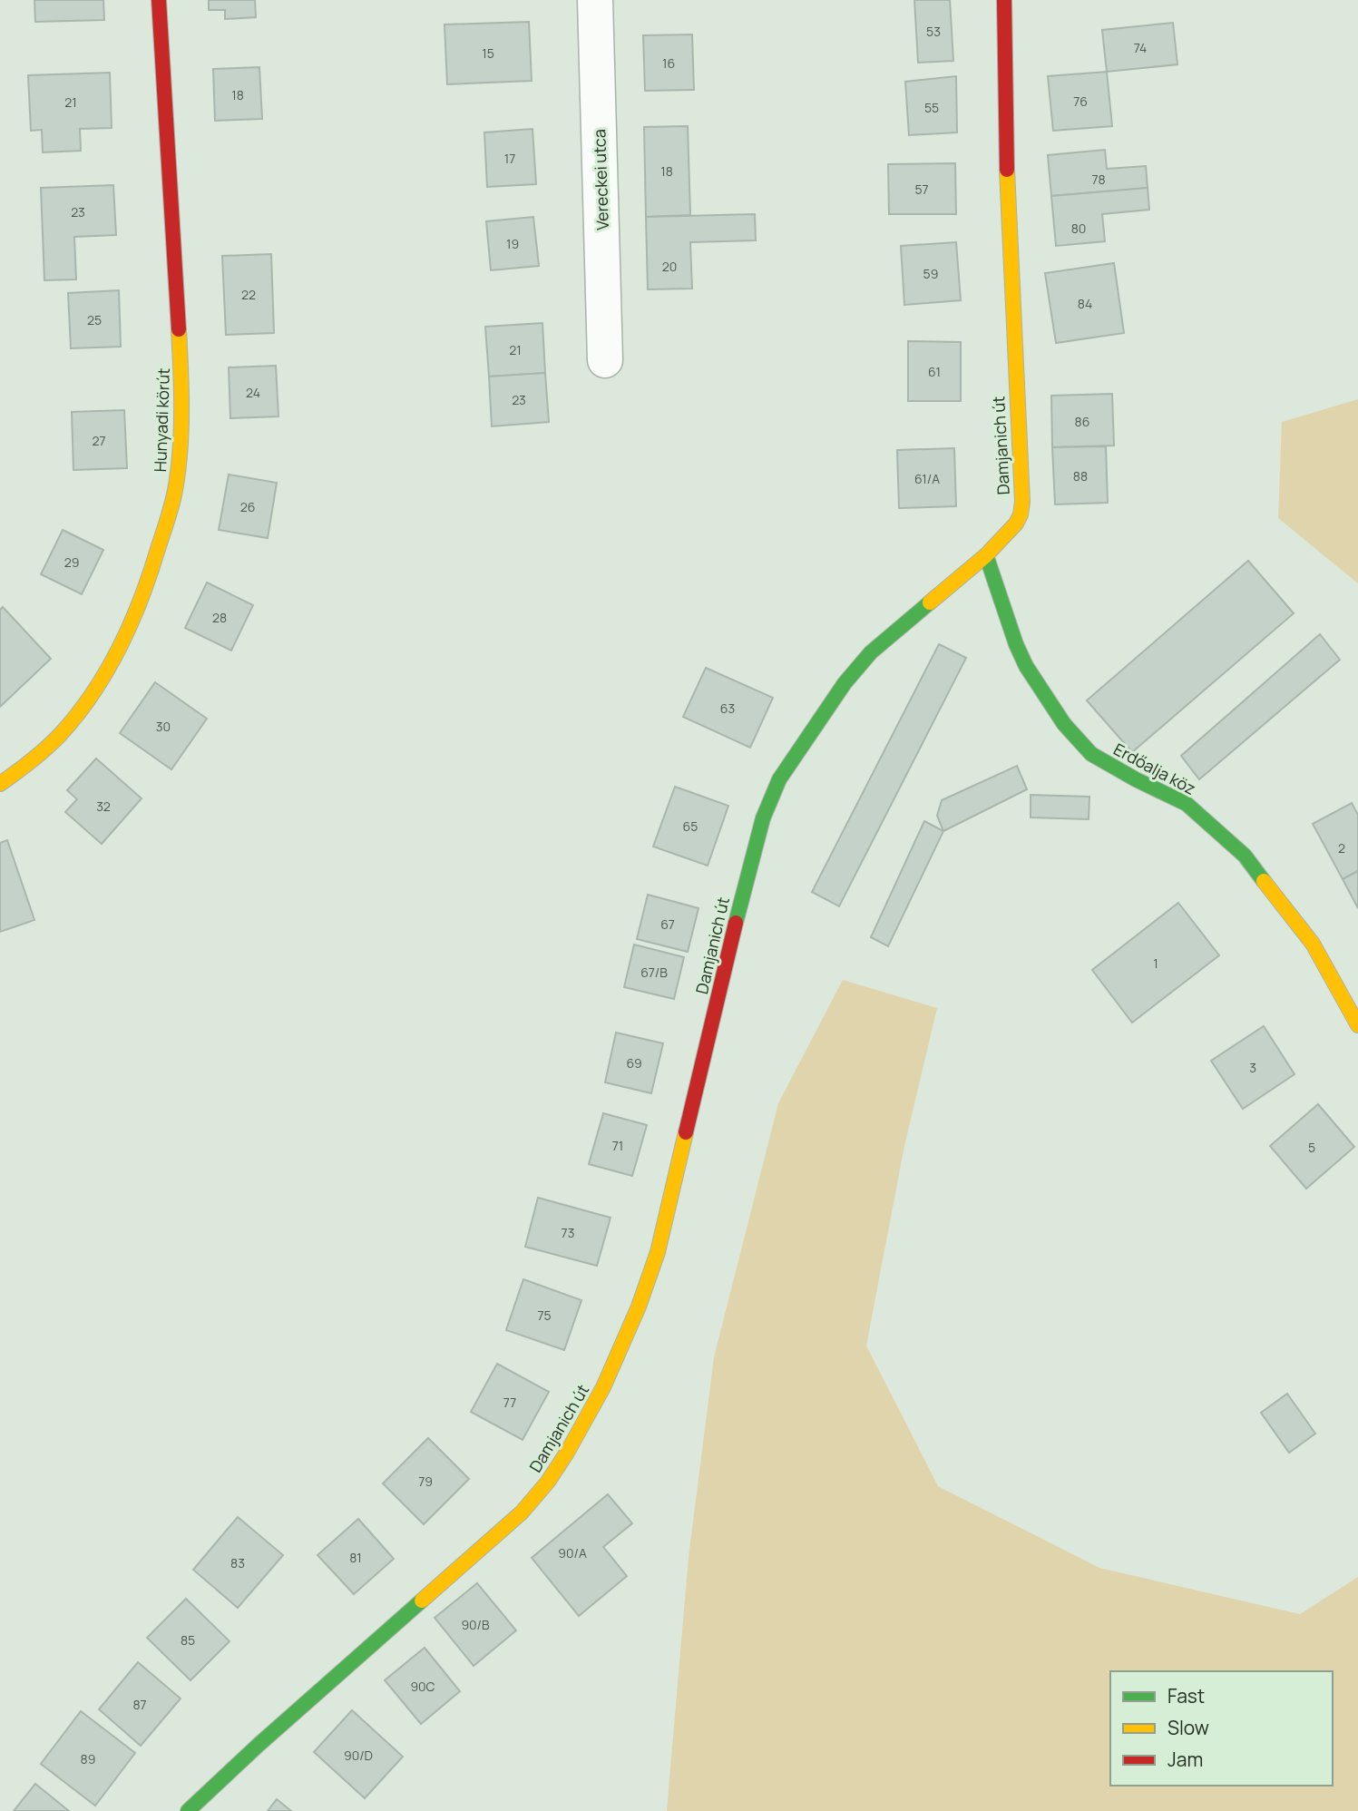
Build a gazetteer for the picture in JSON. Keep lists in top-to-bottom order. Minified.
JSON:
{"streets":{"street":["Vereckei utca","Hunyadi körút","Damjanich út","Erdőalja köz"]},"crossings":[["Damjanich út","Erdőalja köz"]],"house_numbers":["53","74","15","16","18","76","21","55","17","18","78","57","23","80","19","20","59","22","84","25","21","61","24","23","86","27","88","61/A","26","29","28","63","30","32","65","2","67","1","67/B","69","3","71","5","73","75","77","79","90/A","81","83","90/B","85","90C","87","90/D","89"],"legend":["Fast","Slow","Jam"]}
